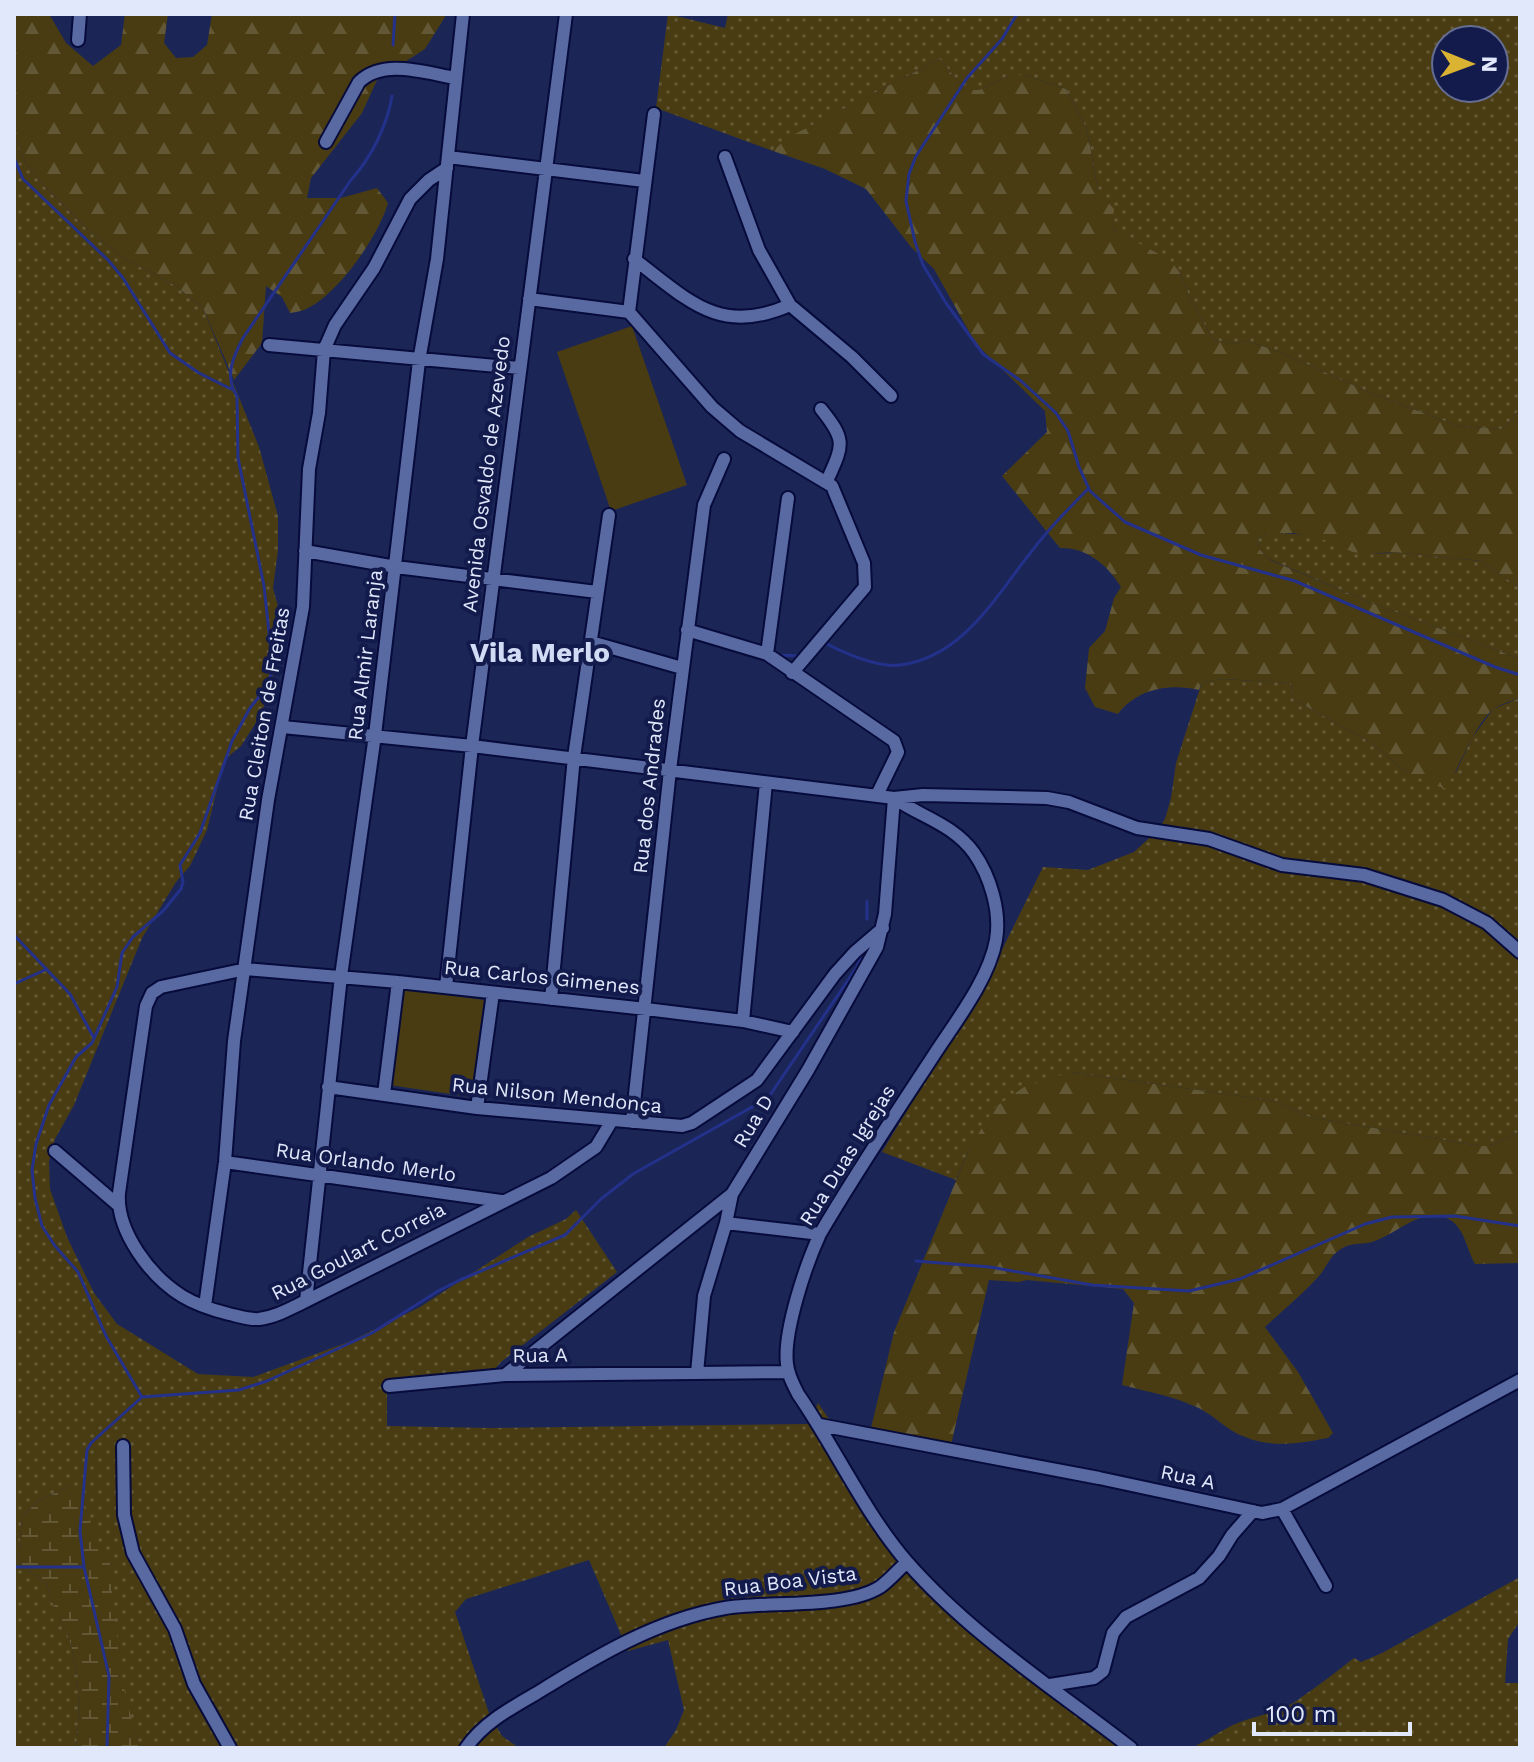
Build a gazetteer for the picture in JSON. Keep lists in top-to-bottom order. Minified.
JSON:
{"streets":{"street":["Avenida Osvaldo de Azevedo","Rua Almir Laranja","Rua Cleiton de Freitas","Rua dos Andrades","Rua Carlos Gimenes","Rua Nilson Mendonça","Rua D","Rua Duas Igrejas","Rua Orlando Merlo","Rua Goulart Correia","Rua A","Rua Boa Vista"]},"crossings":[["Avenida Osvaldo de Azevedo","Rua Carlos Gimenes"],["Rua Almir Laranja","Rua Cleiton de Freitas"],["Rua Almir Laranja","Rua Carlos Gimenes"],["Rua Almir Laranja","Rua Nilson Mendonça"],["Rua Almir Laranja","Rua Orlando Merlo"],["Rua Almir Laranja","Rua Goulart Correia"],["Rua Cleiton de Freitas","Rua Carlos Gimenes"],["Rua Cleiton de Freitas","Rua Orlando Merlo"],["Rua Cleiton de Freitas","Rua Goulart Correia"],["Rua dos Andrades","Rua Carlos Gimenes"],["Rua dos Andrades","Rua Nilson Mendonça"],["Rua Carlos Gimenes","Rua Nilson Mendonça"],["Rua Carlos Gimenes","Rua Goulart Correia"],["Rua Nilson Mendonça","Rua Goulart Correia"],["Rua D","Rua Duas Igrejas"],["Rua D","Rua A"],["Rua Duas Igrejas","Rua A"],["Rua Orlando Merlo","Rua Goulart Correia"]],"districts":["Vila Merlo"],"scale_bar":"100 m","north":"right"}
